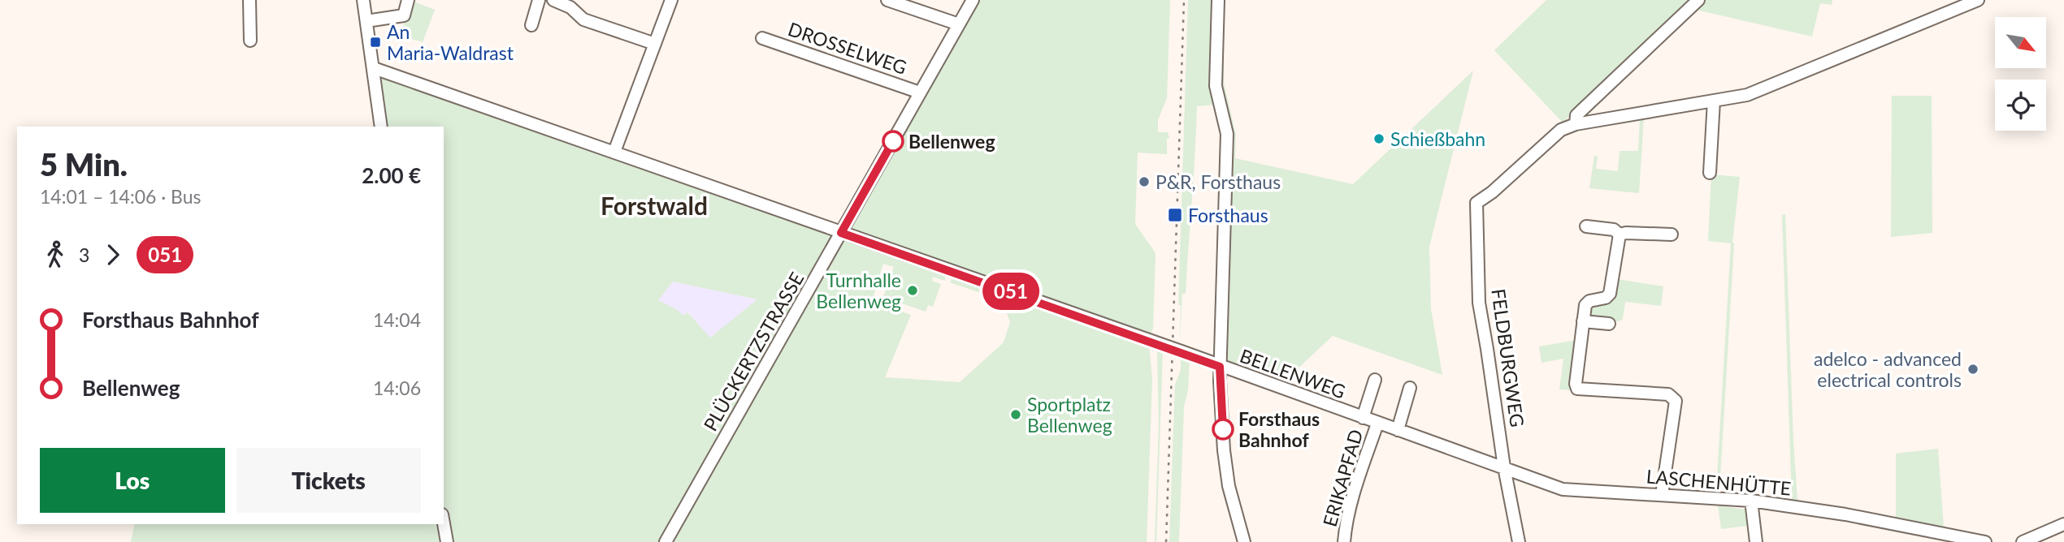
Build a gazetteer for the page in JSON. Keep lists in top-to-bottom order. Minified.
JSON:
{"streets":{"street":["DROSSELWEG","PLÜCKERTZSTRASSE","FELDBURGWEG","BELLENWEG","ERIKAPFAD","LASCHENHÜTTE"]},"crossings":[["DROSSELWEG","PLÜCKERTZSTRASSE"],["PLÜCKERTZSTRASSE","BELLENWEG"],["FELDBURGWEG","LASCHENHÜTTE"],["BELLENWEG","ERIKAPFAD"],["BELLENWEG","LASCHENHÜTTE"]],"districts":["Forstwald"],"places":{"transit":["An Maria-Waldrast","Forsthaus"],"other":["Schießbahn","Bellenweg","P&R, Forsthaus","Turnhalle Bellenweg","adelco - advanced electrical controls","Sportplatz Bellenweg","Forsthaus Bahnhof"]},"lines":["bus line 051"],"north":"bottom right","page":{"on_map":"051","heading":["5 Min.","14:01 – 14:06 · Bus","2.00 €"],"legs":["3","051"],"list":[{"name":"Forsthaus Bahnhof","value":"14:04"},{"name":"Bellenweg","value":"14:06"}],"buttons":["Los","Tickets"]}}
